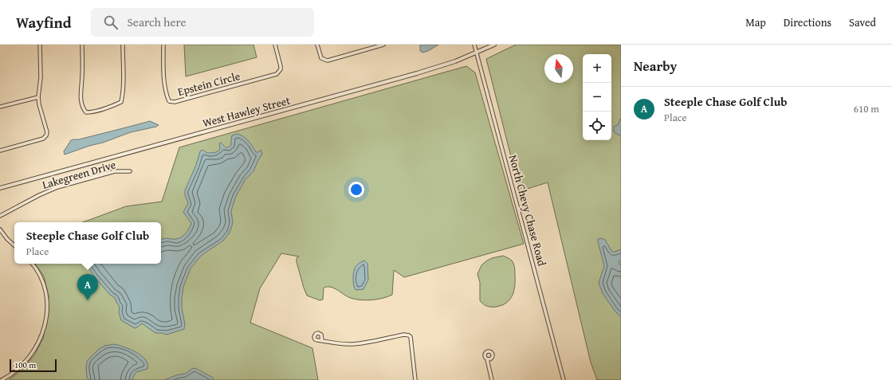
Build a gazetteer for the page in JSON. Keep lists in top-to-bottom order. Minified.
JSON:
{"streets":{"street":["Epstein Circle","West Hawley Street","Lakegreen Drive","North Chevy Chase Road"]},"crossings":[["West Hawley Street","North Chevy Chase Road"]],"scale_bar":"100 m","north":"top","page":{"header":"Wayfind","search":"Search here","nav":["Map","Directions","Saved"],"heading":"Nearby","map_buttons":["+","−"],"list":[{"mark":"A","name":"Steeple Chase Golf Club","note":"Place","value":"610 m"}],"popup":["Steeple Chase Golf Club","Place"],"pins":"A","scale":"100 m"}}
